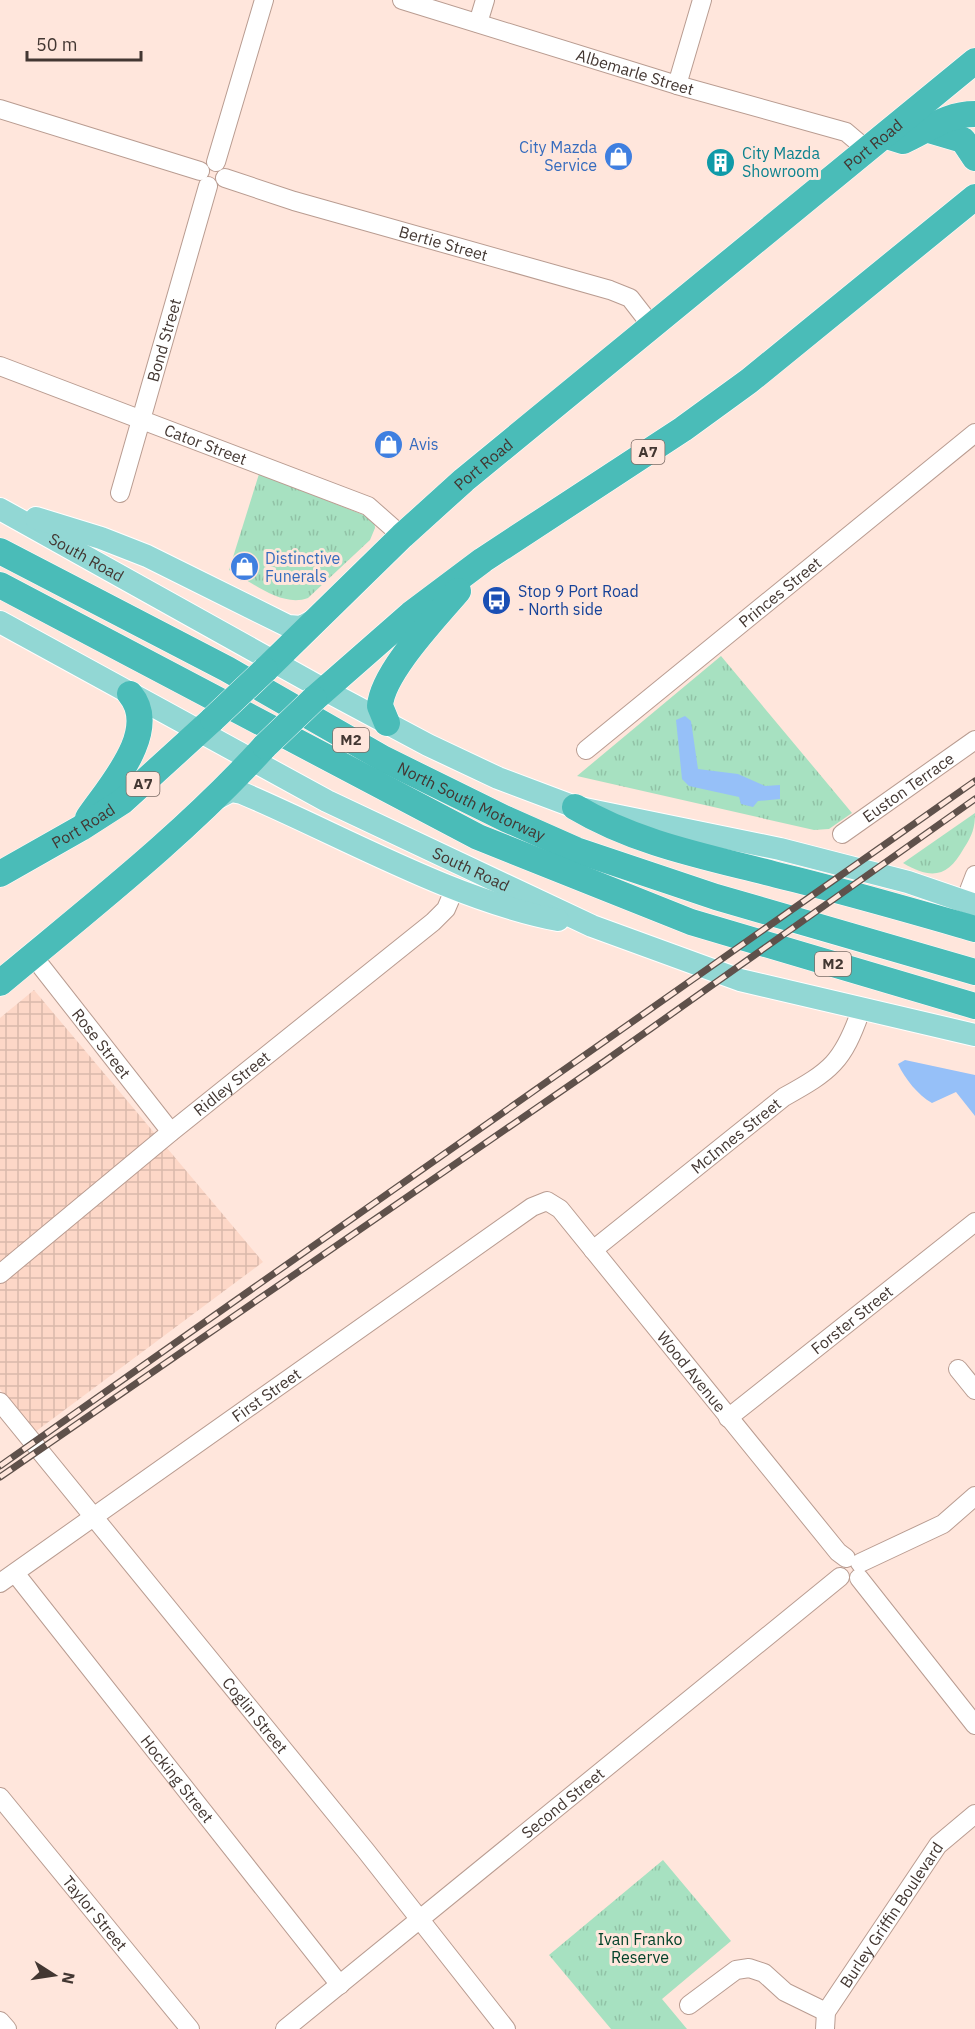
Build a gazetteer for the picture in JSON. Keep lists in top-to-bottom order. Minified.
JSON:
{"streets":{"highway":["Port Road","A7","M2","North South Motorway"],"main road":["South Road"],"street":["Albemarle Street","Bertie Street","Bond Street","Cator Street","Princes Street","Euston Terrace","Rose Street","Ridley Street","McInnes Street","Forster Street","Wood Avenue","First Street","Coglin Street","Hocking Street","Second Street","Taylor Street","Burley Griffin Boulevard"]},"crossings":[["Albemarle Street","Port Road"],["Port Road","Bertie Street"],["Port Road","Cator Street"],["Port Road","South Road"],["Bertie Street","Bond Street"],["Bond Street","Cator Street"],["A7","South Road"],["A7","Rose Street"],["South Road","McInnes Street"],["Rose Street","Ridley Street"],["McInnes Street","Wood Avenue"],["Forster Street","Wood Avenue"],["Wood Avenue","First Street"],["Wood Avenue","Second Street"],["First Street","Coglin Street"],["First Street","Hocking Street"],["Coglin Street","Second Street"],["Hocking Street","Second Street"]],"parks":["Ivan Franko Reserve"],"places":{"shop":["City Mazda Service","Avis","Distinctive Funerals"],"building":["City Mazda Showroom"],"bus stop":["Stop 9 Port Road - North side"]},"scale_bar":"50 m","north":"right"}
